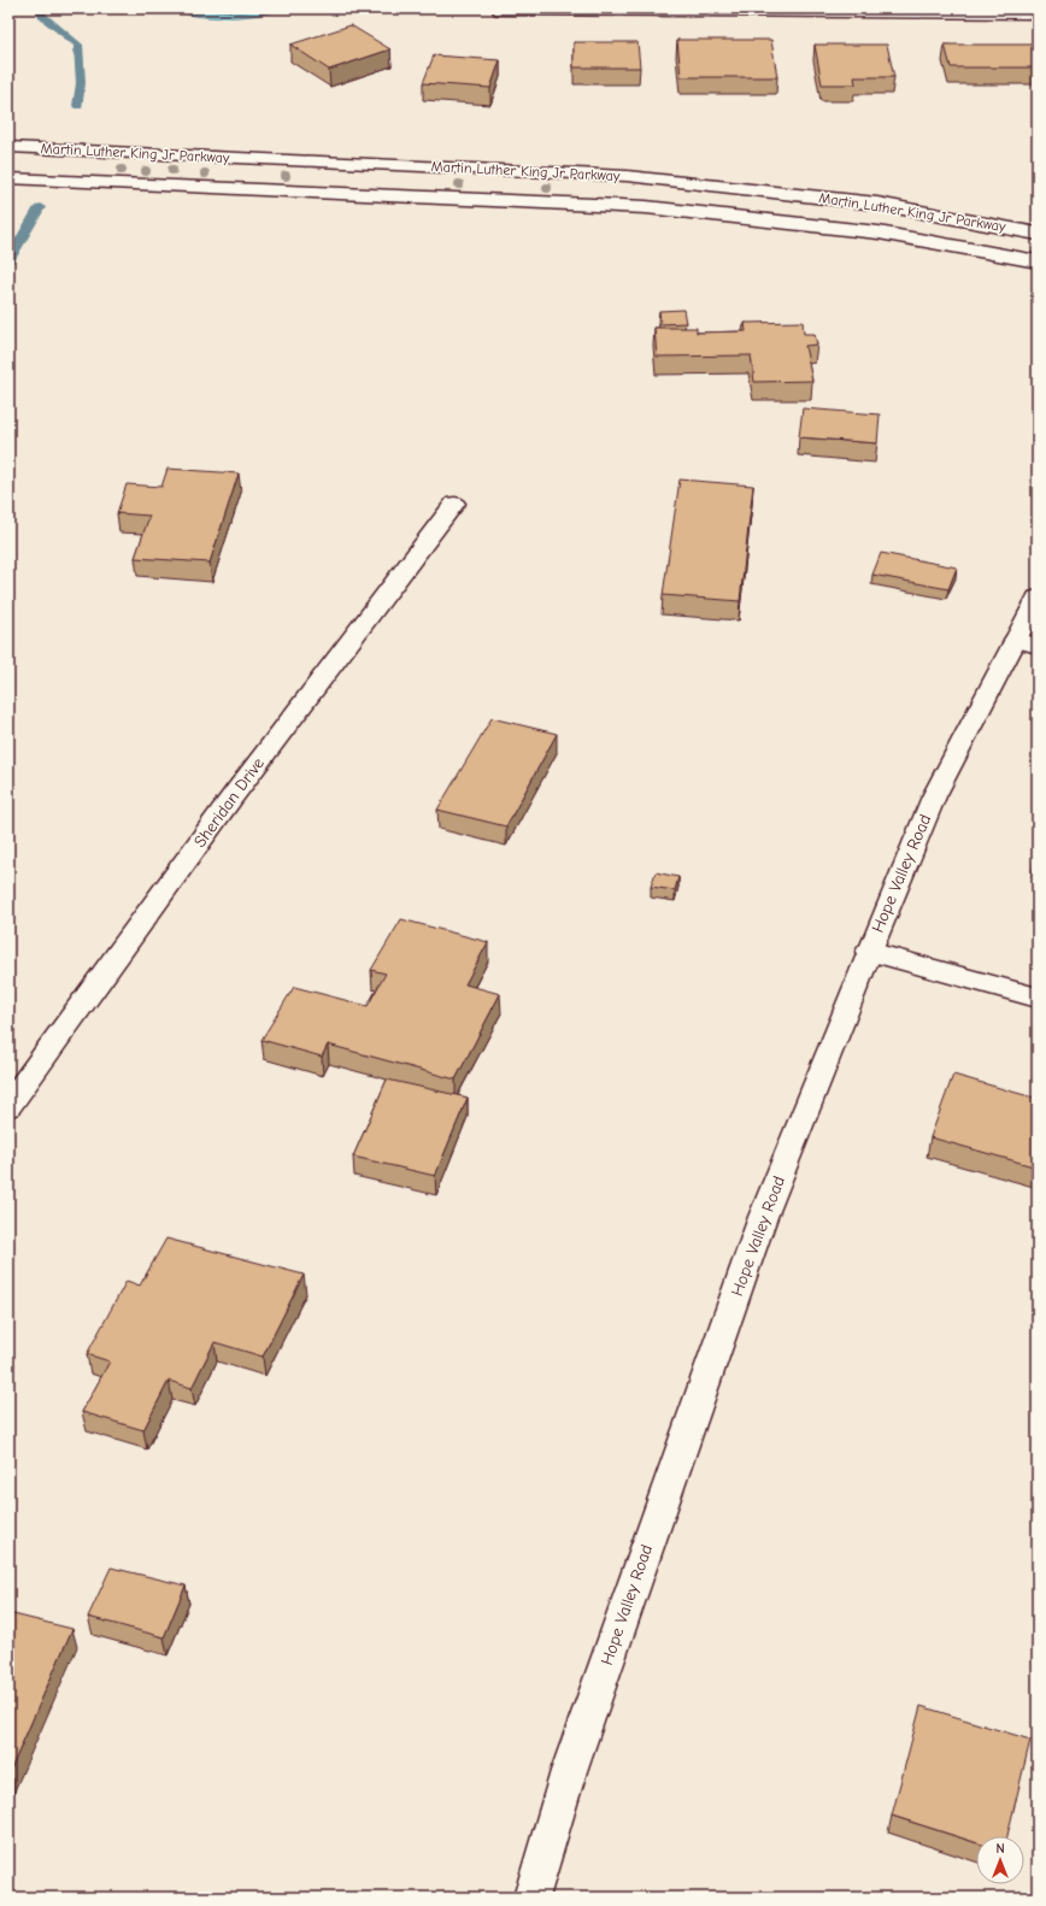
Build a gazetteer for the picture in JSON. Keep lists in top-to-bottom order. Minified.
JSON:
{"streets":{"main road":["Martin Luther King Jr Parkway","Sheridan Drive","Hope Valley Road"]},"north":"top"}
